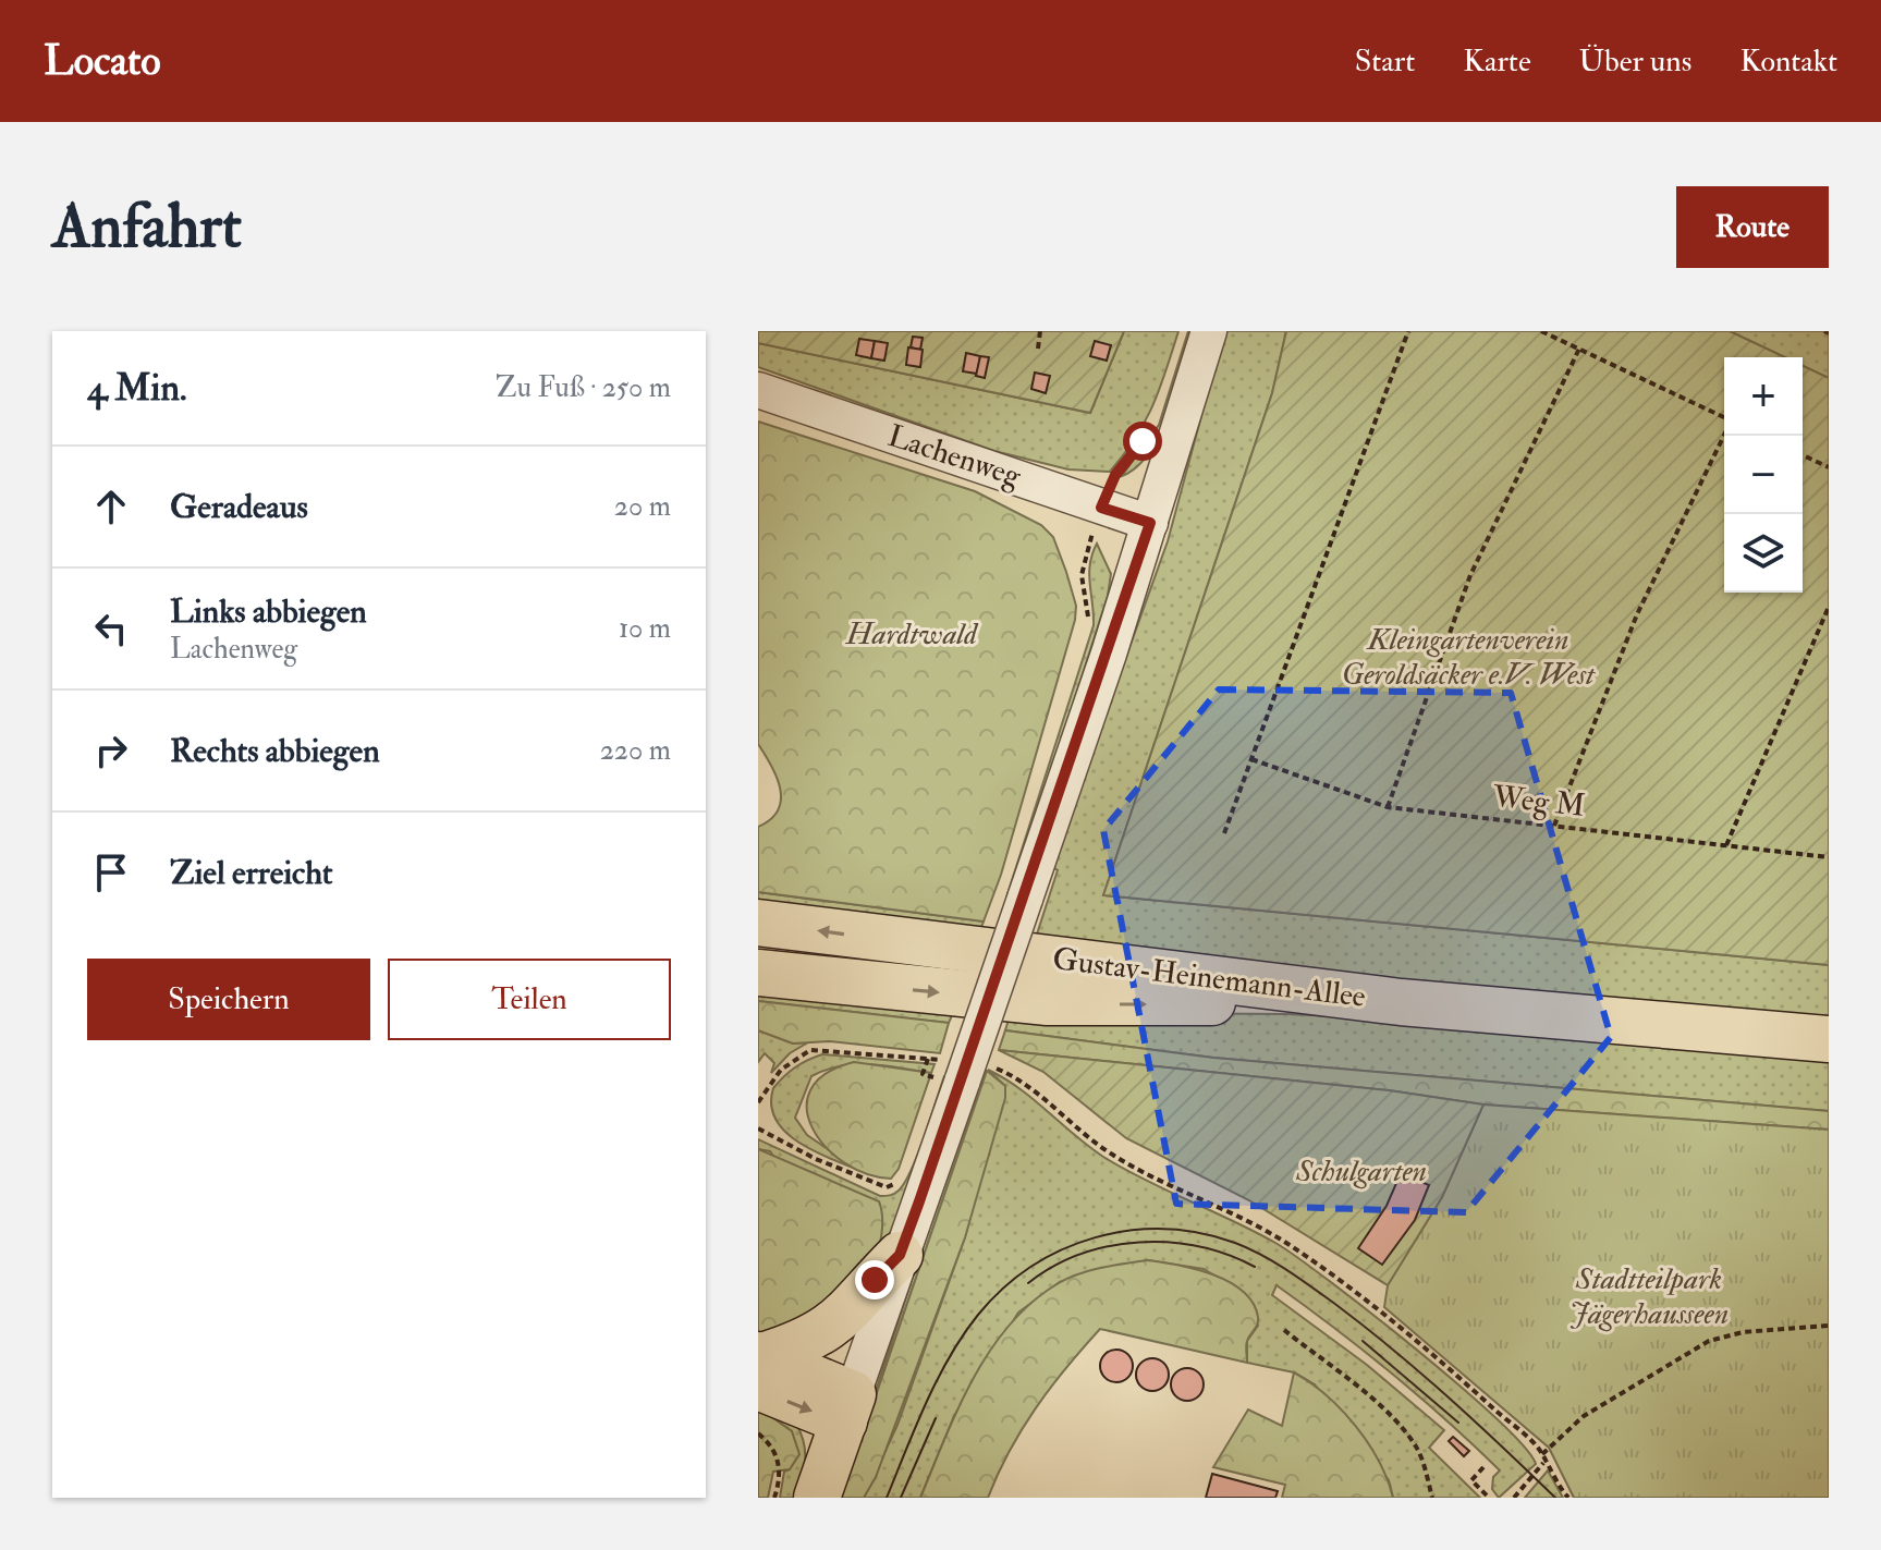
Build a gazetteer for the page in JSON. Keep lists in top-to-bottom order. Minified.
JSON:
{"streets":{"main road":["Gustav-Heinemann-Allee"],"street":["Lachenweg"],"path":["Weg M"]},"parks":["Hardtwald","Kleingartenverein Geroldsäcker e.V. West","Schulgarten","Stadtteilpark Jägerhausseen"],"page":{"header":"Locato","nav":["Start","Karte","Über uns","Kontakt"],"buttons":["Route",["Speichern","Teilen"]],"title":"Anfahrt","heading":["4 Min.","Zu Fuß · 250 m"],"map_buttons":["+","−"],"list":[["Geradeaus","20 m"],["Links abbiegen","Lachenweg","10 m"],["Rechts abbiegen","220 m"],"Ziel erreicht"]}}
